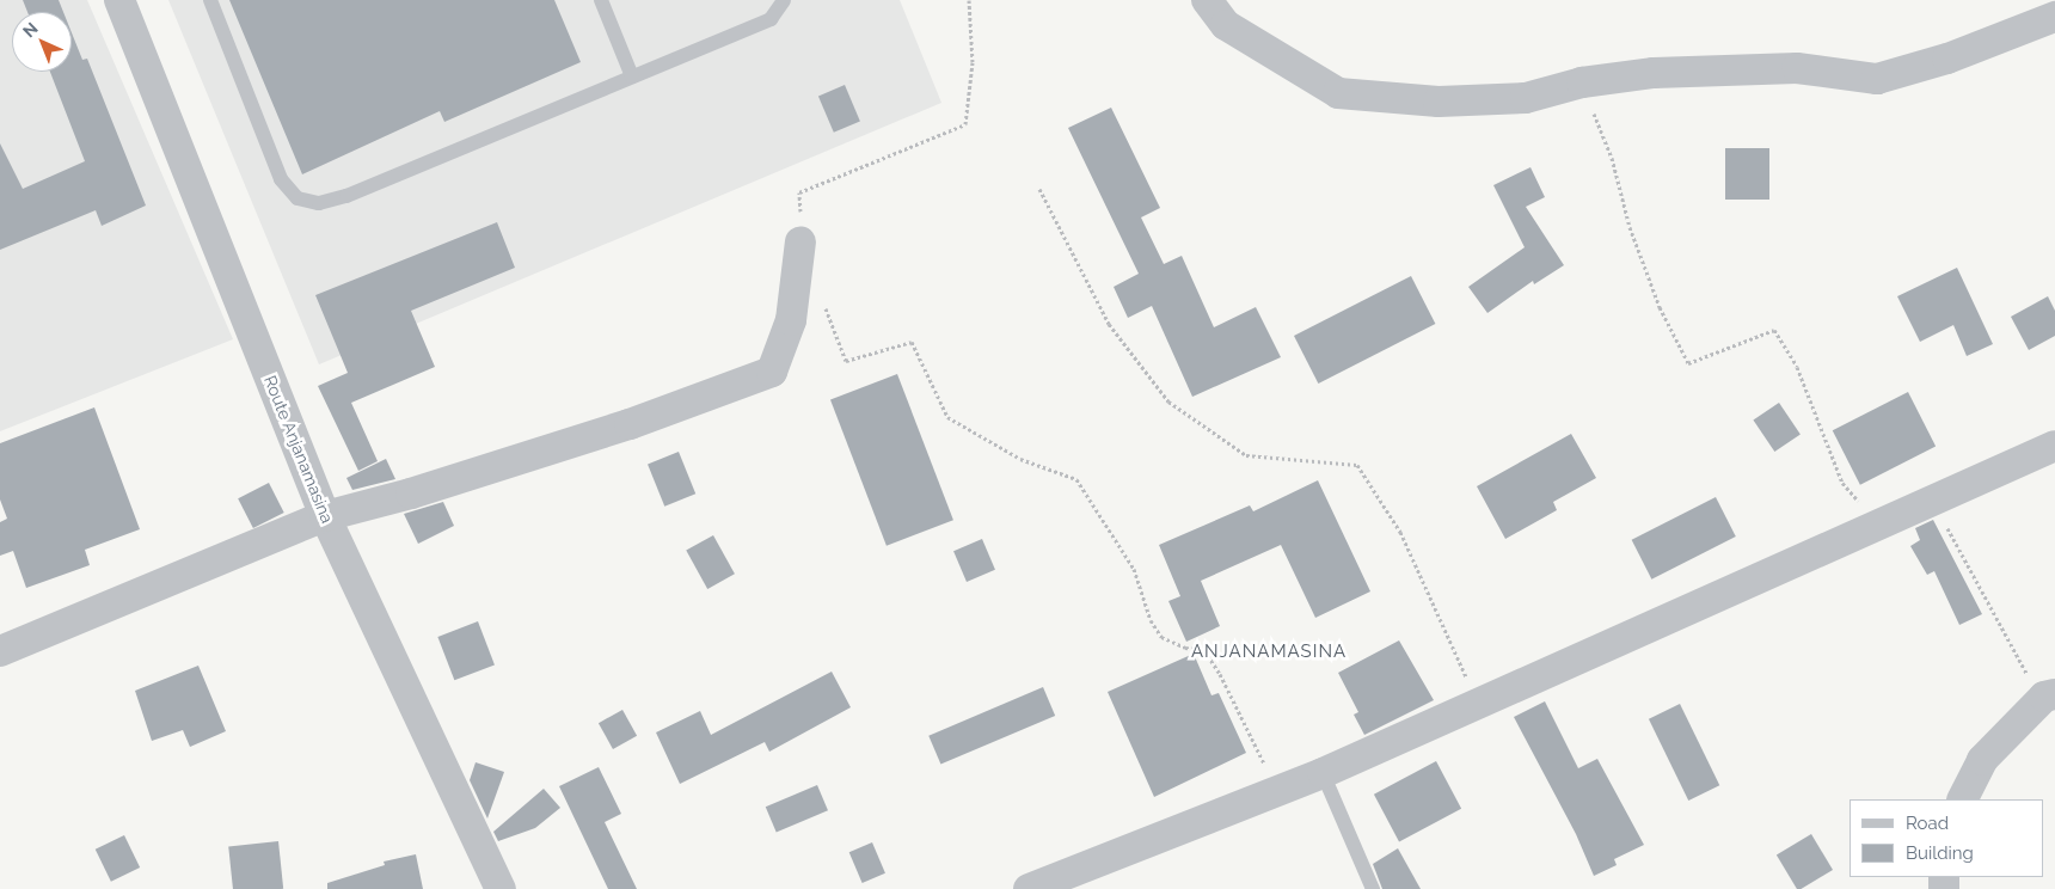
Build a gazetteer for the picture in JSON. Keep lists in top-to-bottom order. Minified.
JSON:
{"streets":{"street":["Route Anjanamasina"]},"districts":["ANJANAMASINA"],"legend":["Road","Building"],"north":"top left"}
